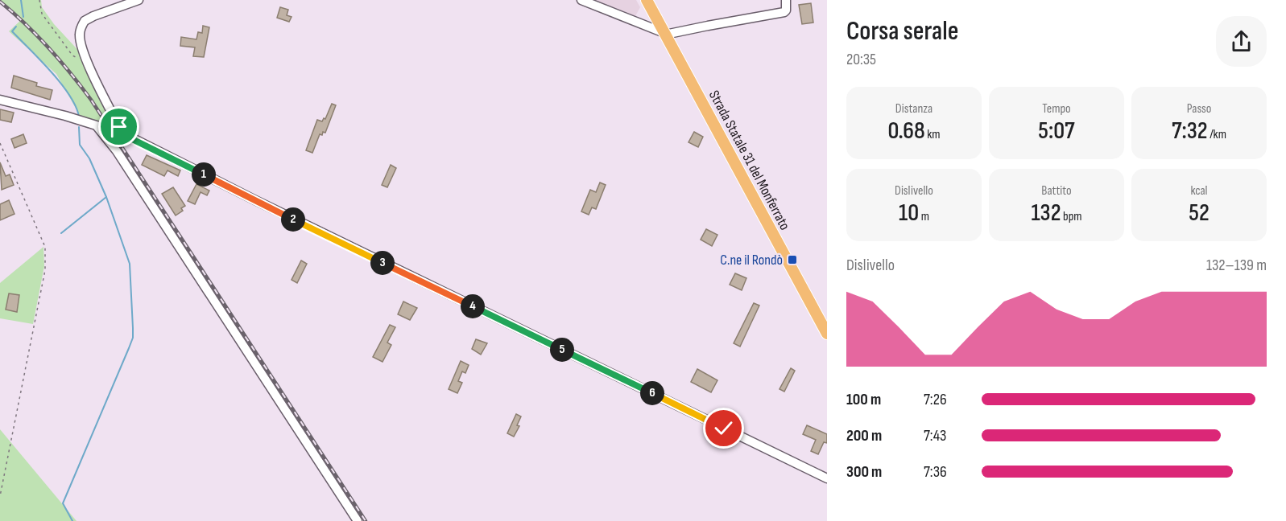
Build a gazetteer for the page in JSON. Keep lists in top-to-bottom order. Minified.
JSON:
{"streets":{"main road":["Strada Statale 31 del Monferrato"]},"places":{"transit":["C.ne il Rondò"]},"page":{"heading":["Corsa serale","20:35"],"stats":[["Distanza","0.68 km"],["Tempo","5:07"],["Passo","7:32 /km"],["Dislivello","10 m"],["Battito","132 bpm"],["kcal","52"]],"pins":["1","2","3","4","5","6"],"chart":["Dislivello","132–139 m"],"list":[{"name":"100 m","note":"7:26"},{"name":"200 m","note":"7:43"},{"name":"300 m","note":"7:36"}]}}
